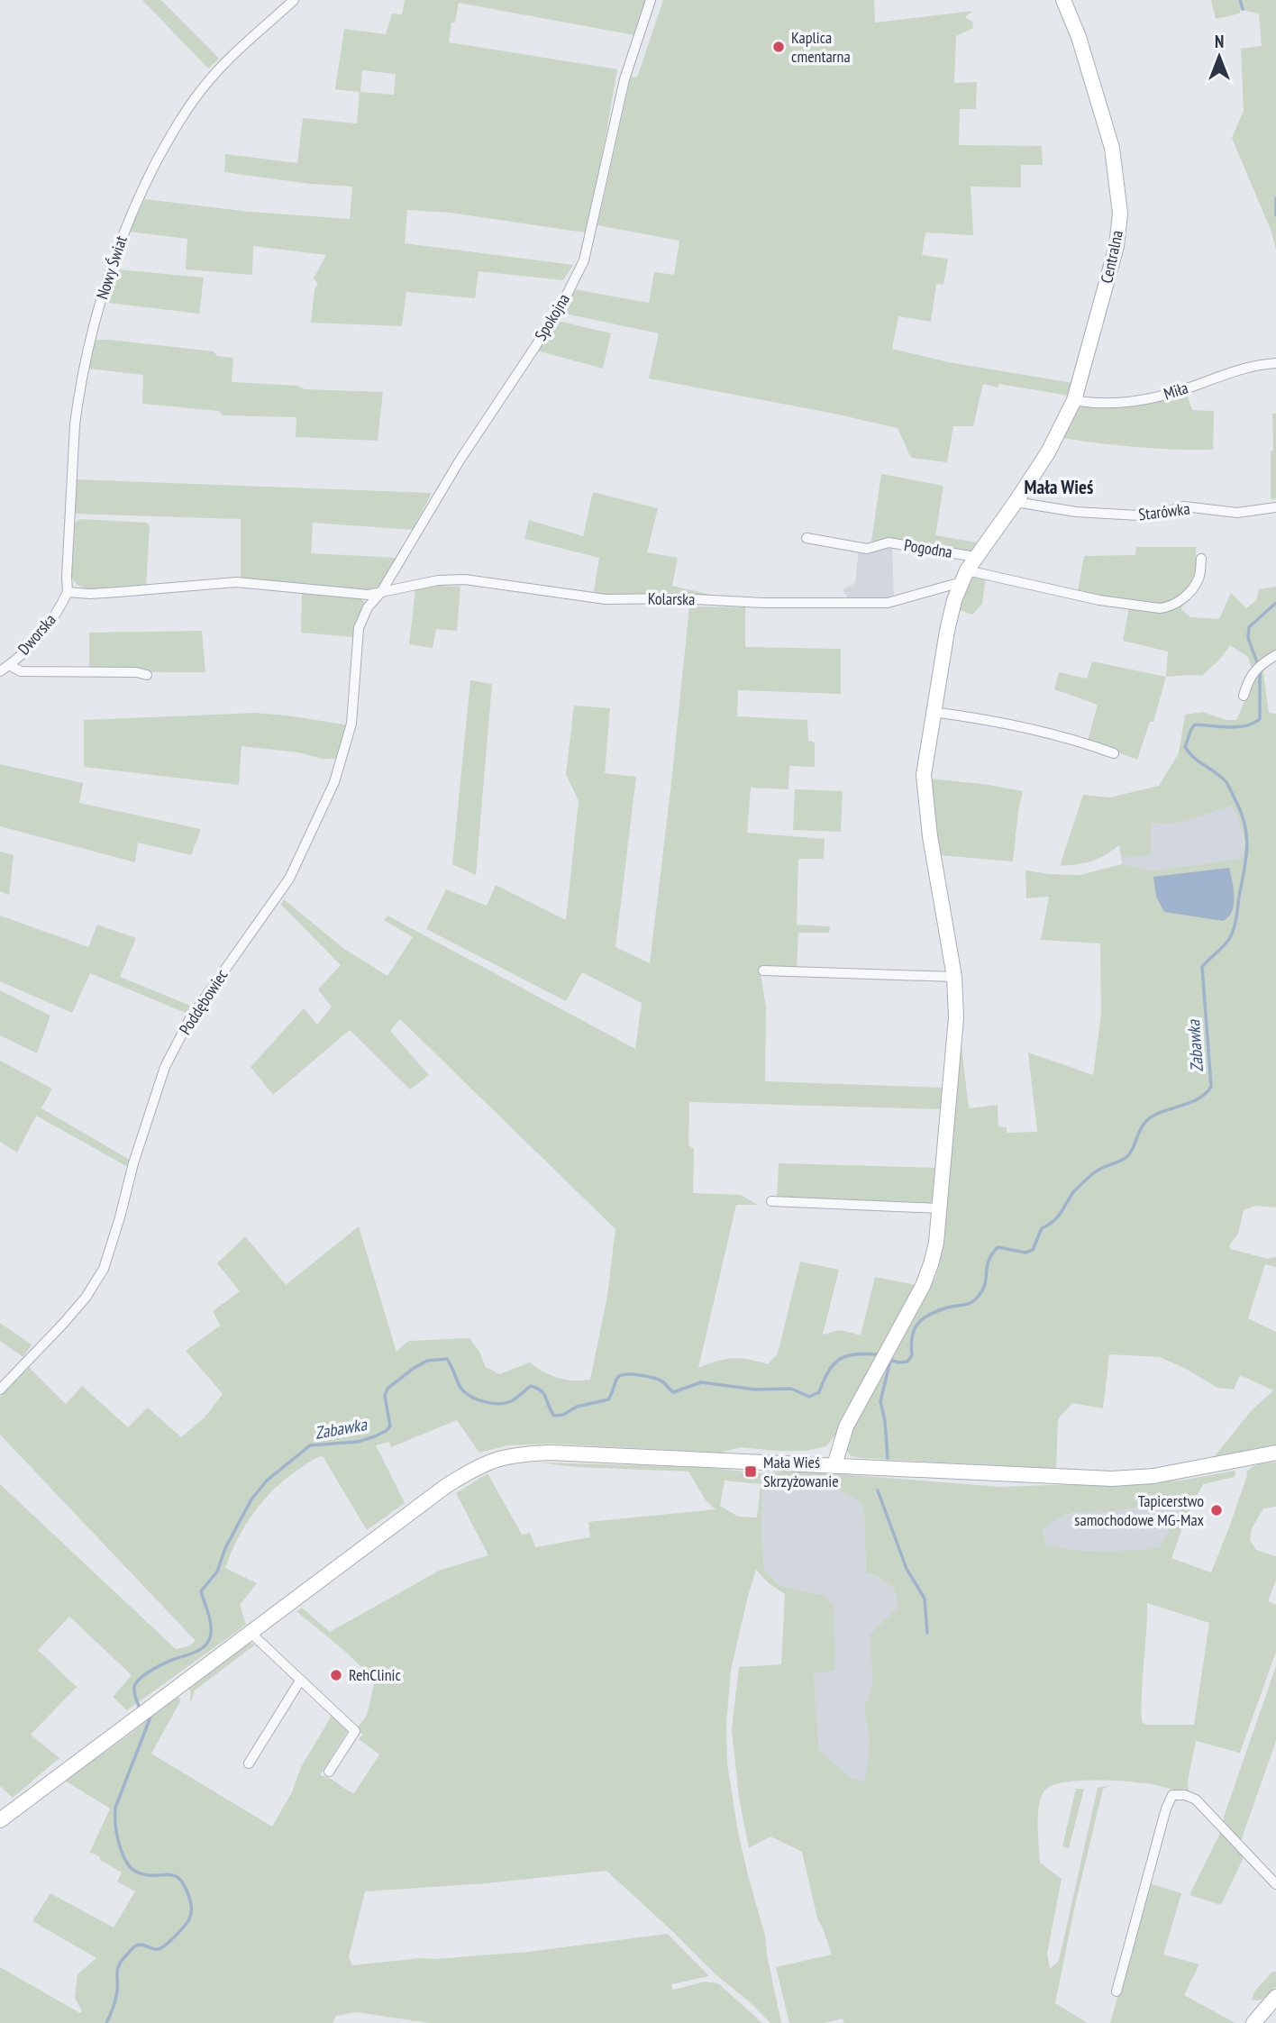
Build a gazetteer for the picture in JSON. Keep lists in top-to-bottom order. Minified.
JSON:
{"streets":{"street":["Centralna","Nowy Świat","Spokojna","Miła","Starówka","Pogodna","Kolarska","Dworska","Poddębowiec"]},"crossings":[["Centralna","Miła"],["Centralna","Starówka"],["Centralna","Pogodna"],["Centralna","Kolarska"],["Nowy Świat","Kolarska"],["Nowy Świat","Dworska"],["Spokojna","Kolarska"],["Spokojna","Poddębowiec"],["Kolarska","Dworska"],["Kolarska","Poddębowiec"]],"districts":["Mała Wieś"],"water":["Zabawka"],"places":{"other":["Kaplica cmentarna","Tapicerstwo samochodowe MG-Max","RehClinic"],"transit":["Mała Wieś Skrzyżowanie"]},"north":"top"}
